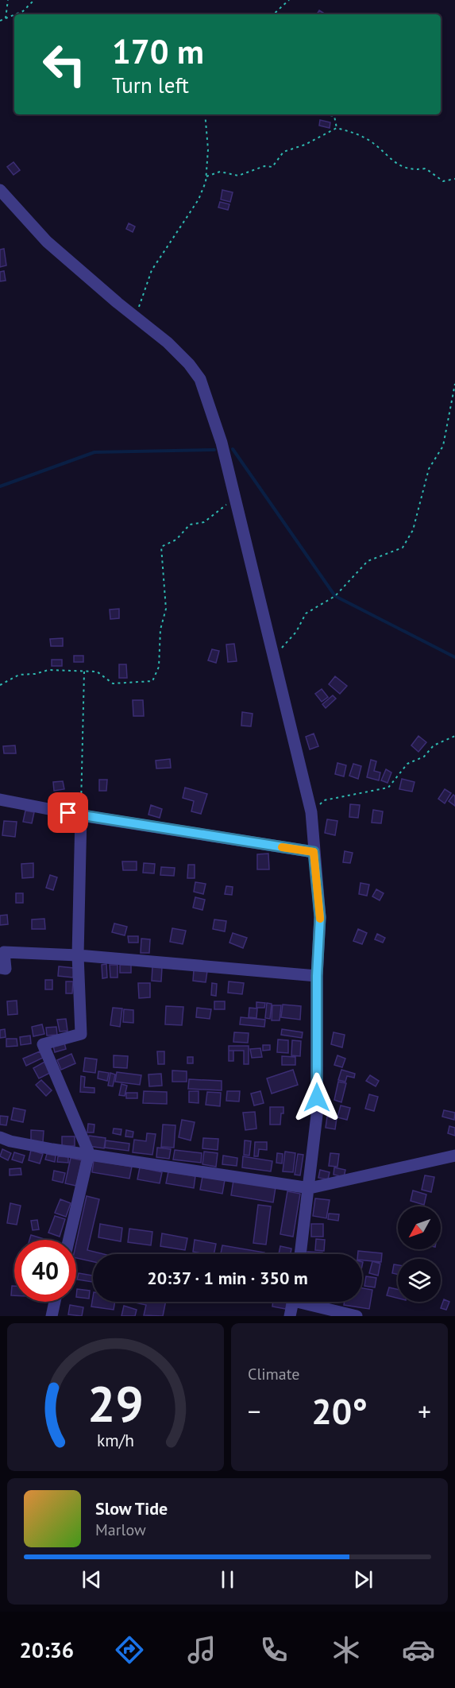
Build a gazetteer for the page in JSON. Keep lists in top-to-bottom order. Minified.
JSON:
{"north":"bottom left","page":{"turn":["170 m","Turn left"],"limit":"40","trip":"20:37 · 1 min · 350 m","tile":"Climate","heat":["−","20°","+"],"song":["Slow Tide","Marlow"],"tabs":"20:36","gauge":["29","km/h"]}}
